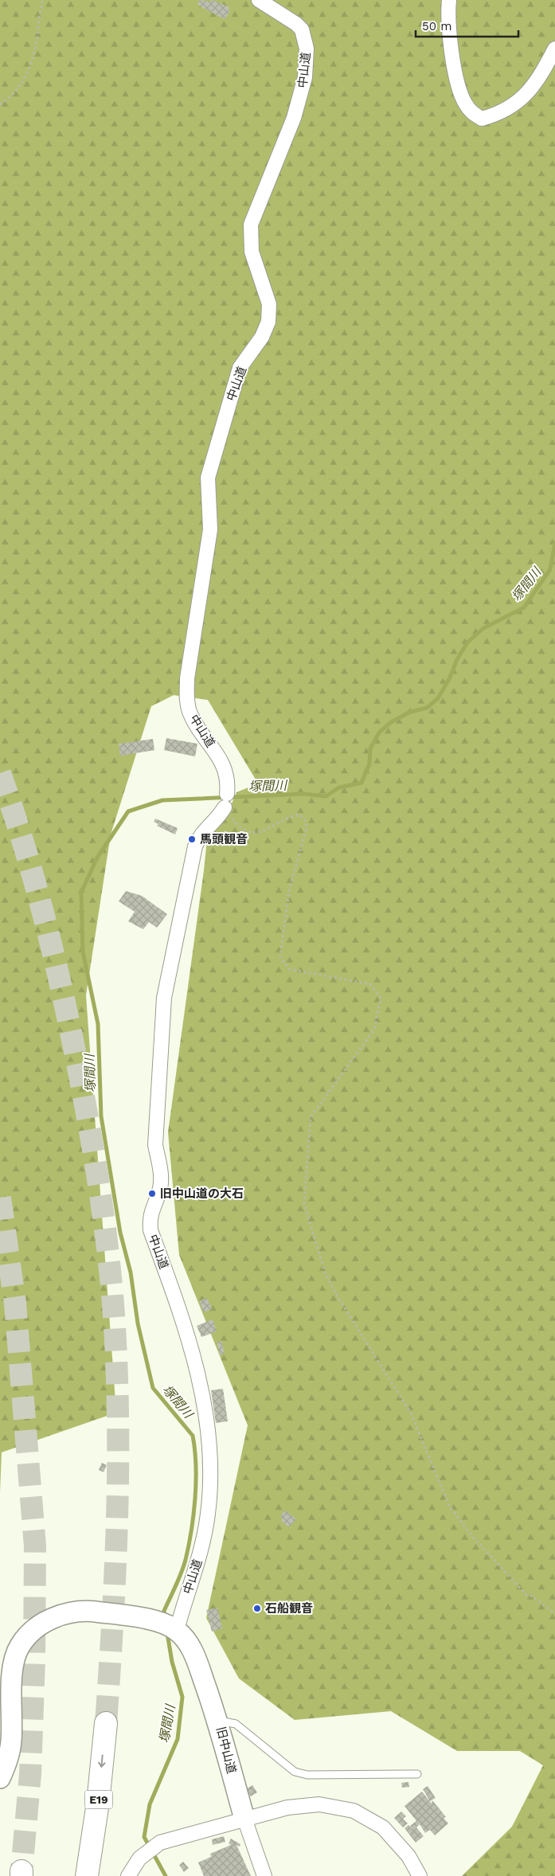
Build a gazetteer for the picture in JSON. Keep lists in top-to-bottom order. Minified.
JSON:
{"streets":{"highway":["E19"],"street":["中山道","旧中山道"]},"crossings":[["中山道","旧中山道"]],"water":["塚間川"],"places":["馬頭観音","旧中山道の大石","石船観音"],"scale_bar":"50 m"}
